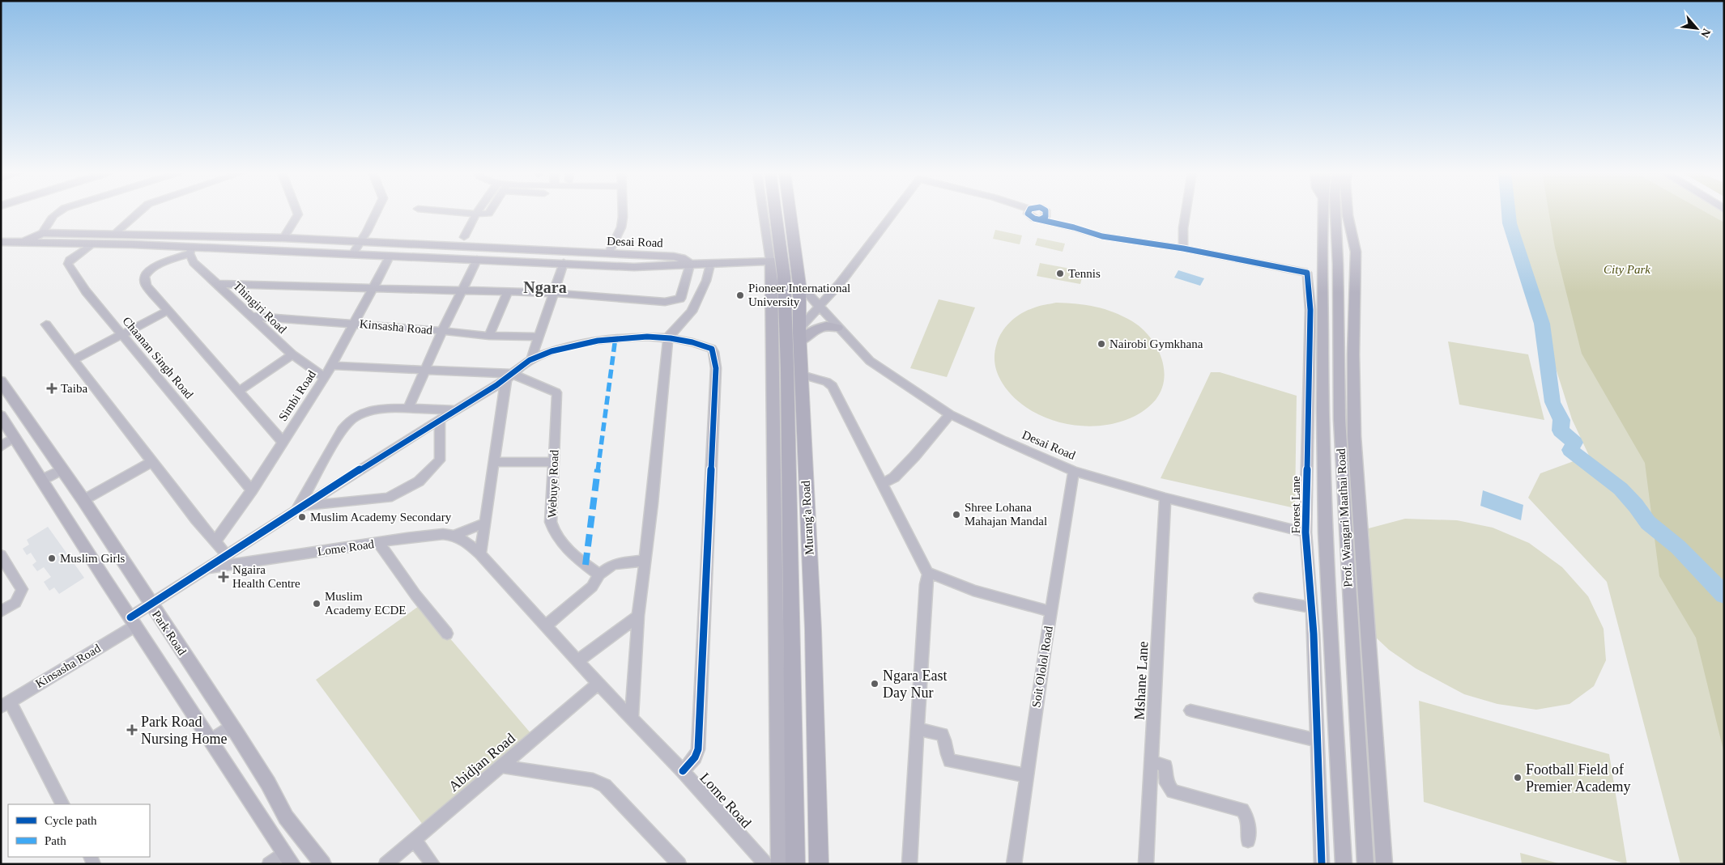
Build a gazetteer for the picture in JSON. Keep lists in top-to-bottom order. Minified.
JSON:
{"streets":{"highway":["Murang'a Road"],"main road":["Desai Road","Prof. Wangari Maathai Road","Park Road"],"street":["Thingiri Road","Kinsasha Road","Chaanan Singh Road","Simbi Road","Webuye Road","Forest Lane","Lome Road","Soit Ololol Road","Mshane Lane","Abidjan Road"]},"crossings":[["Desai Road","Thingiri Road"],["Desai Road","Chaanan Singh Road"],["Desai Road","Simbi Road"],["Desai Road","Forest Lane"],["Desai Road","Murang'a Road"],["Desai Road","Soit Ololol Road"],["Desai Road","Mshane Lane"],["Thingiri Road","Kinsasha Road"],["Thingiri Road","Simbi Road"],["Kinsasha Road","Simbi Road"],["Kinsasha Road","Webuye Road"],["Kinsasha Road","Lome Road"],["Kinsasha Road","Park Road"],["Chaanan Singh Road","Simbi Road"],["Lome Road","Abidjan Road"]],"districts":["Ngara"],"parks":["City Park"],"places":{"other":["Tennis","Pioneer International University","Nairobi Gymkhana","Shree Lohana Mahajan Mandal","Muslim Academy Secondary","Muslim Girls","Muslim Academy ECDE","Ngara East Day Nur","Football Field of Premier Academy"],"health":["Taiba","Ngaira Health Centre","Park Road Nursing Home"]},"legend":["Cycle path","Path"],"north":"bottom right"}
